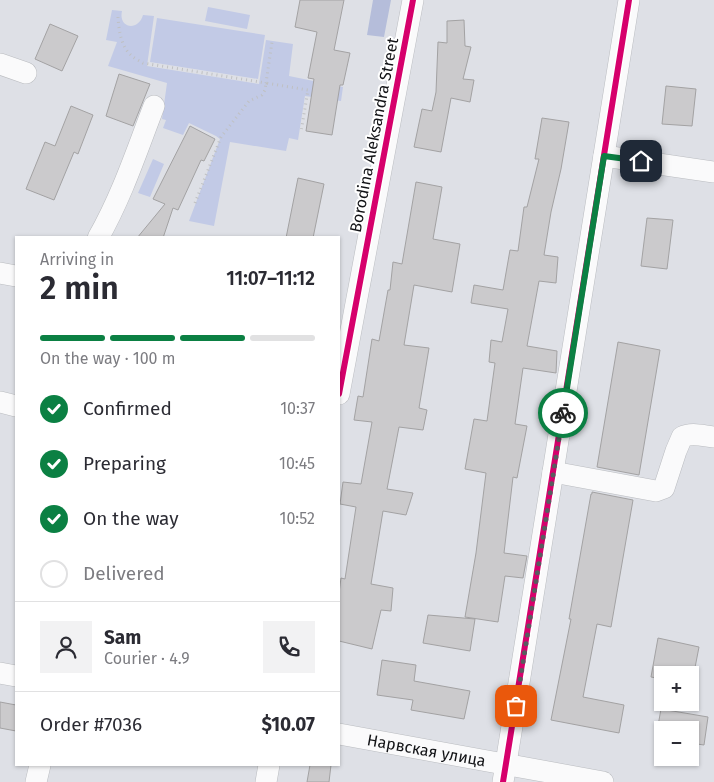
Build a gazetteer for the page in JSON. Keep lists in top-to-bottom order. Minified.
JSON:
{"streets":{"street":["Borodina Aleksandra Street","Нарвская улица"]},"page":{"heading":["2 min","Arriving in","11:07–11:12"],"panel":["Sam","Courier · 4.9","Order #7036","$10.07"],"bar":"On the way · 100 m","list":[["Confirmed","10:37"],["Preparing","10:45"],["On the way","10:52"],"Delivered"],"map_buttons":["+","−"]}}
